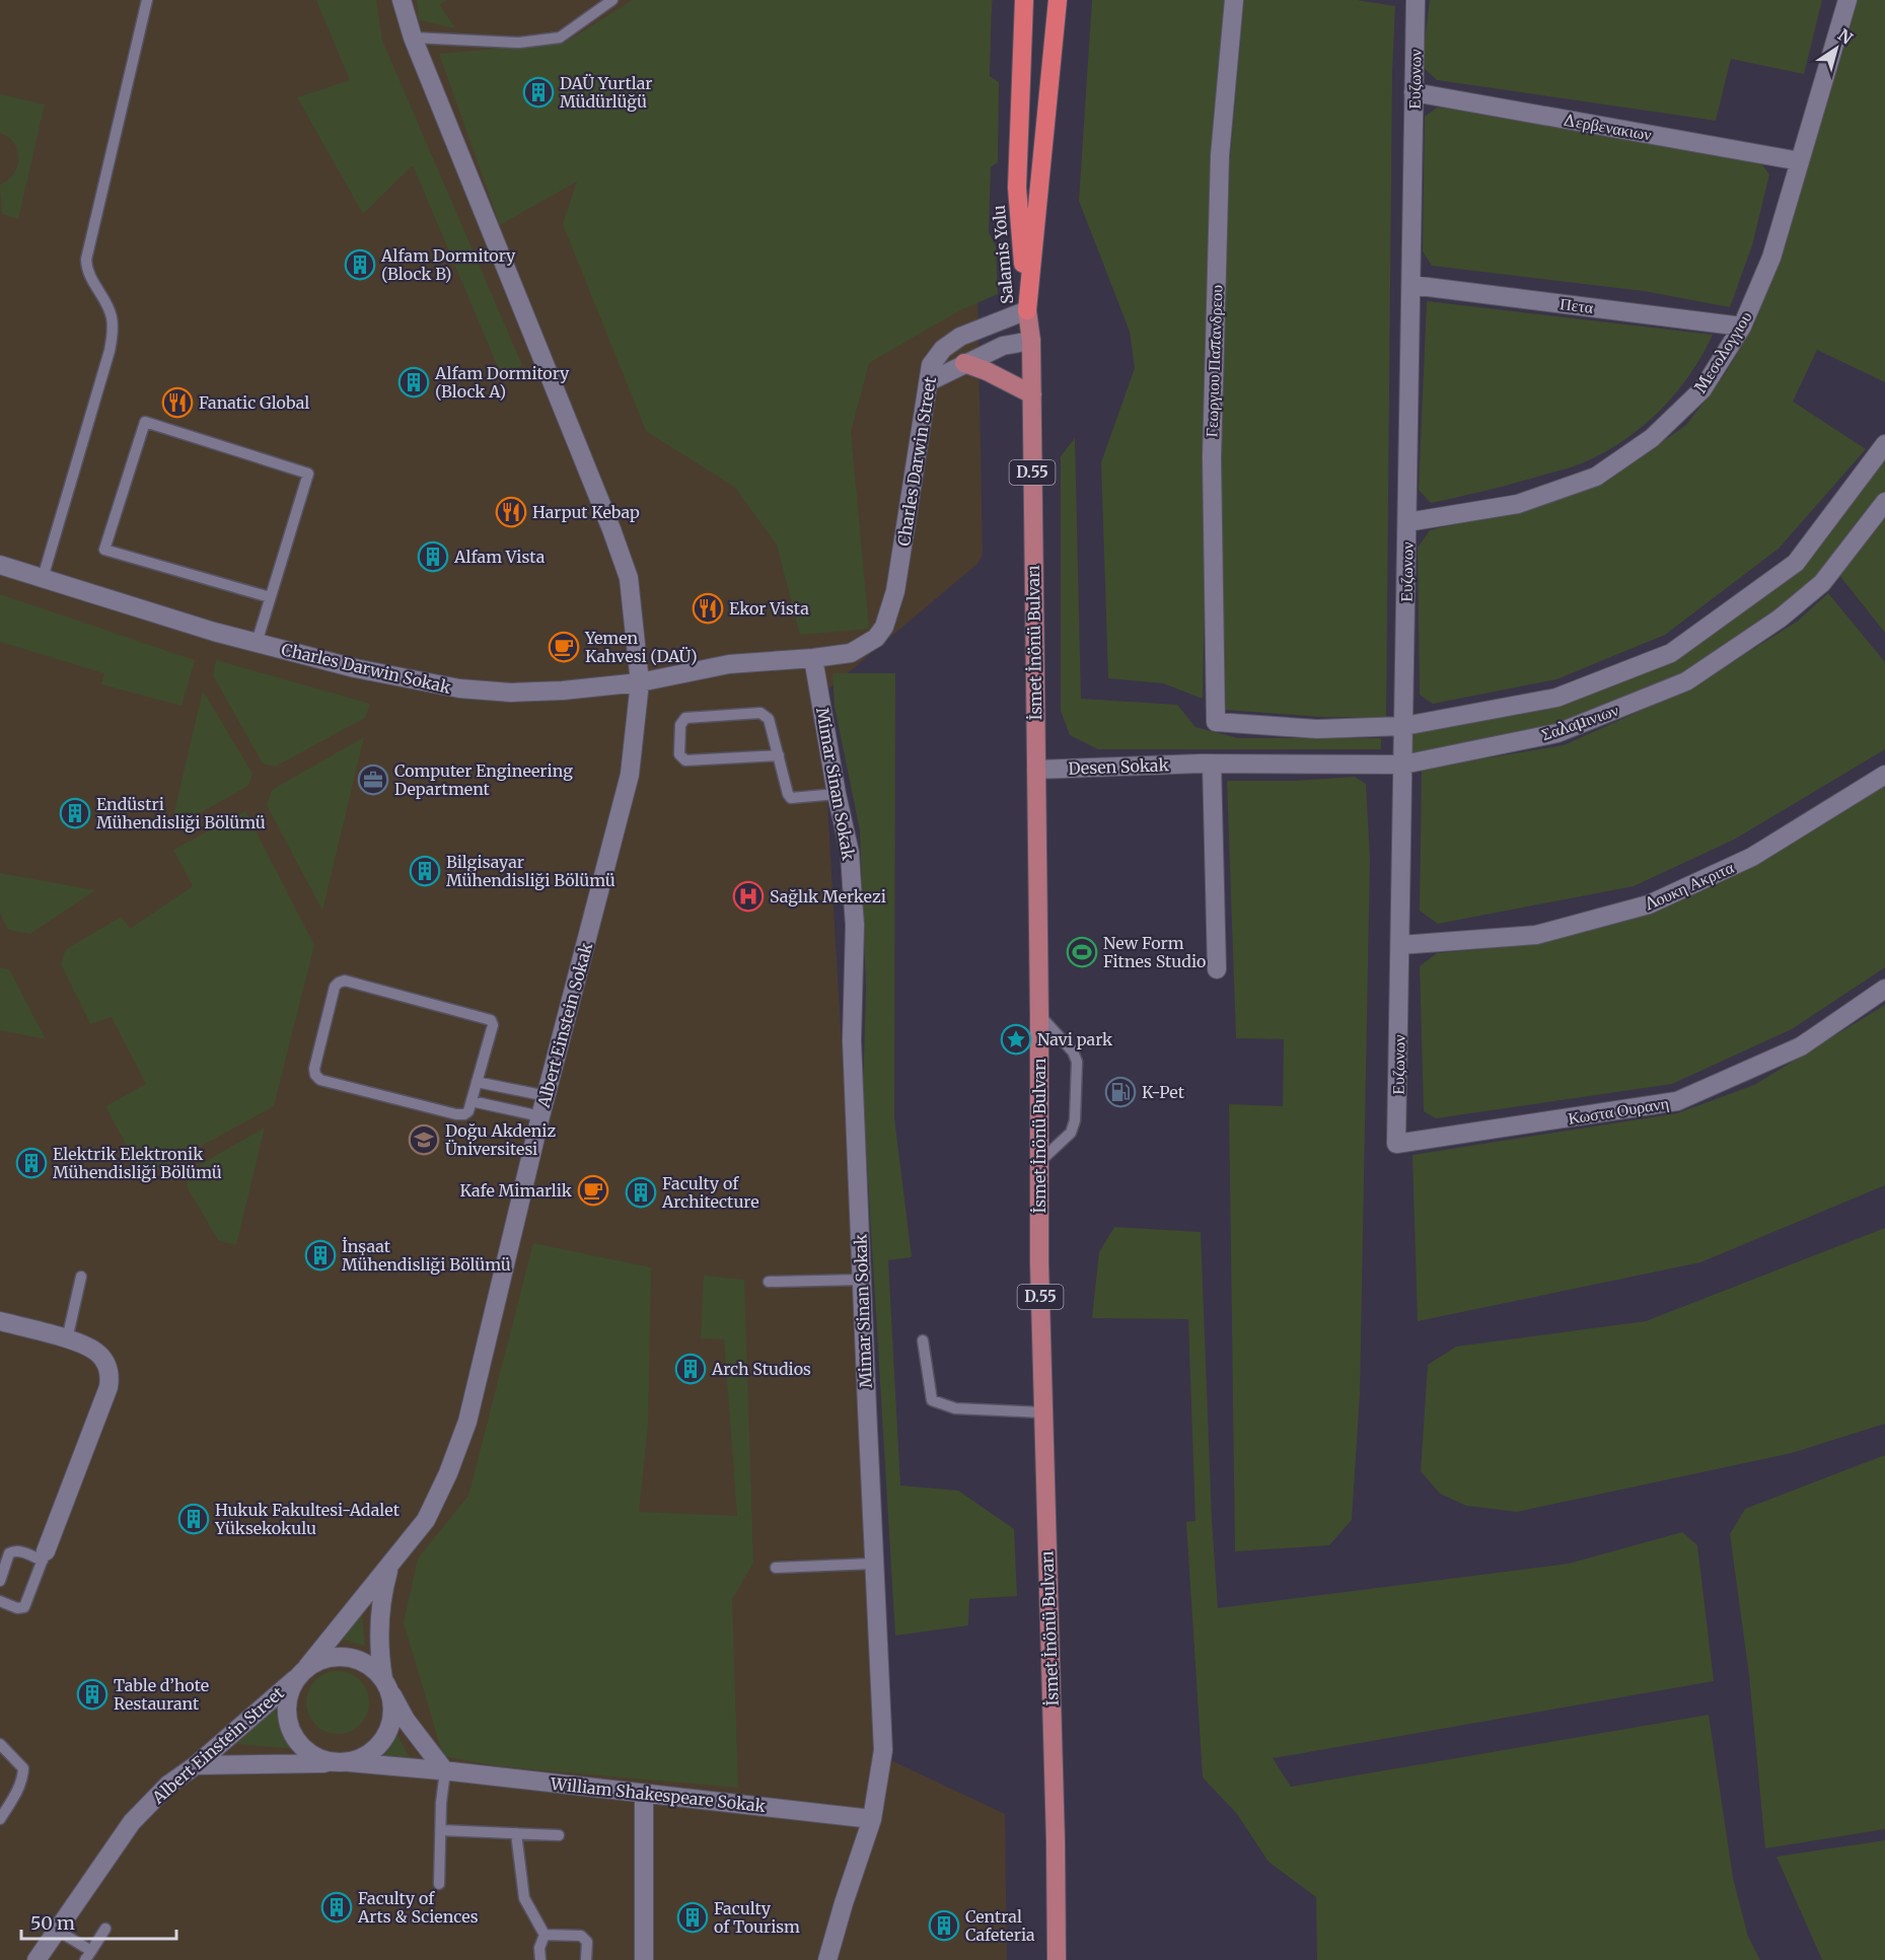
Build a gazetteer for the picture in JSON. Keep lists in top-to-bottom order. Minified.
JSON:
{"streets":{"highway":["Salamis Yolu","D.55"],"main road":["İsmet İnönü Bulvarı"],"street":["Ευζωνων","Δερβενακιων","Πετα","Μεσολογγιου","Γεωργιου Παπανδρεου","Charles Darwin Street","Charles Darwin Sokak","Σαλαμινιων","Desen Sokak","Mimar Sinan Sokak","Λουκη Ακριτα","Albert Einstein Sokak","Κωστα Ουρανη","Albert Einstein Street","William Shakespeare Sokak"]},"crossings":[["Ευζωνων","Δερβενακιων"],["Ευζωνων","Πετα"],["Ευζωνων","Μεσολογγιου"],["Ευζωνων","Σαλαμινιων"],["Ευζωνων","Λουκη Ακριτα"],["Ευζωνων","Κωστα Ουρανη"],["Δερβενακιων","Μεσολογγιου"],["Salamis Yolu","Charles Darwin Street"],["Salamis Yolu","İsmet İnönü Bulvarı"],["Πετα","Μεσολογγιου"],["Γεωργιου Παπανδρεου","Σαλαμινιων"],["Charles Darwin Street","İsmet İnönü Bulvarı"],["Charles Darwin Street","Charles Darwin Sokak"],["İsmet İnönü Bulvarı","Desen Sokak"],["Charles Darwin Sokak","Mimar Sinan Sokak"],["Charles Darwin Sokak","Albert Einstein Sokak"],["Σαλαμινιων","Desen Sokak"],["Mimar Sinan Sokak","William Shakespeare Sokak"],["Albert Einstein Sokak","Albert Einstein Street"],["Albert Einstein Street","William Shakespeare Sokak"]],"places":{"building":["DAÜ Yurtlar Müdürlüğü","Alfam Dormitory (Block B)","Alfam Dormitory (Block A)","Alfam Vista","Endüstri Mühendisliği Bölümü","Bilgisayar Mühendisliği Bölümü","Elektrik Elektronik Mühendisliği Bölümü","Faculty of Architecture","İnşaat Mühendisliği Bölümü","Arch Studios","Hukuk Fakultesi-Adalet Yüksekokulu","Table d’hote Restaurant","Faculty of Arts & Sciences","Faculty of Tourism","Central Cafeteria"],"restaurant":["Fanatic Global","Harput Kebap","Ekor Vista"],"cafe":["Yemen Kahvesi (DAÜ)","Kafe Mimarlik"],"office":["Computer Engineering Department"],"hospital":["Sağlık Merkezi"],"sports":["New Form Fitnes Studio"],"place":["Navi park"],"fuel station":["K-Pet"],"school or university":["Doğu Akdeniz Üniversitesi"]},"scale_bar":"50 m","north":"top right"}
